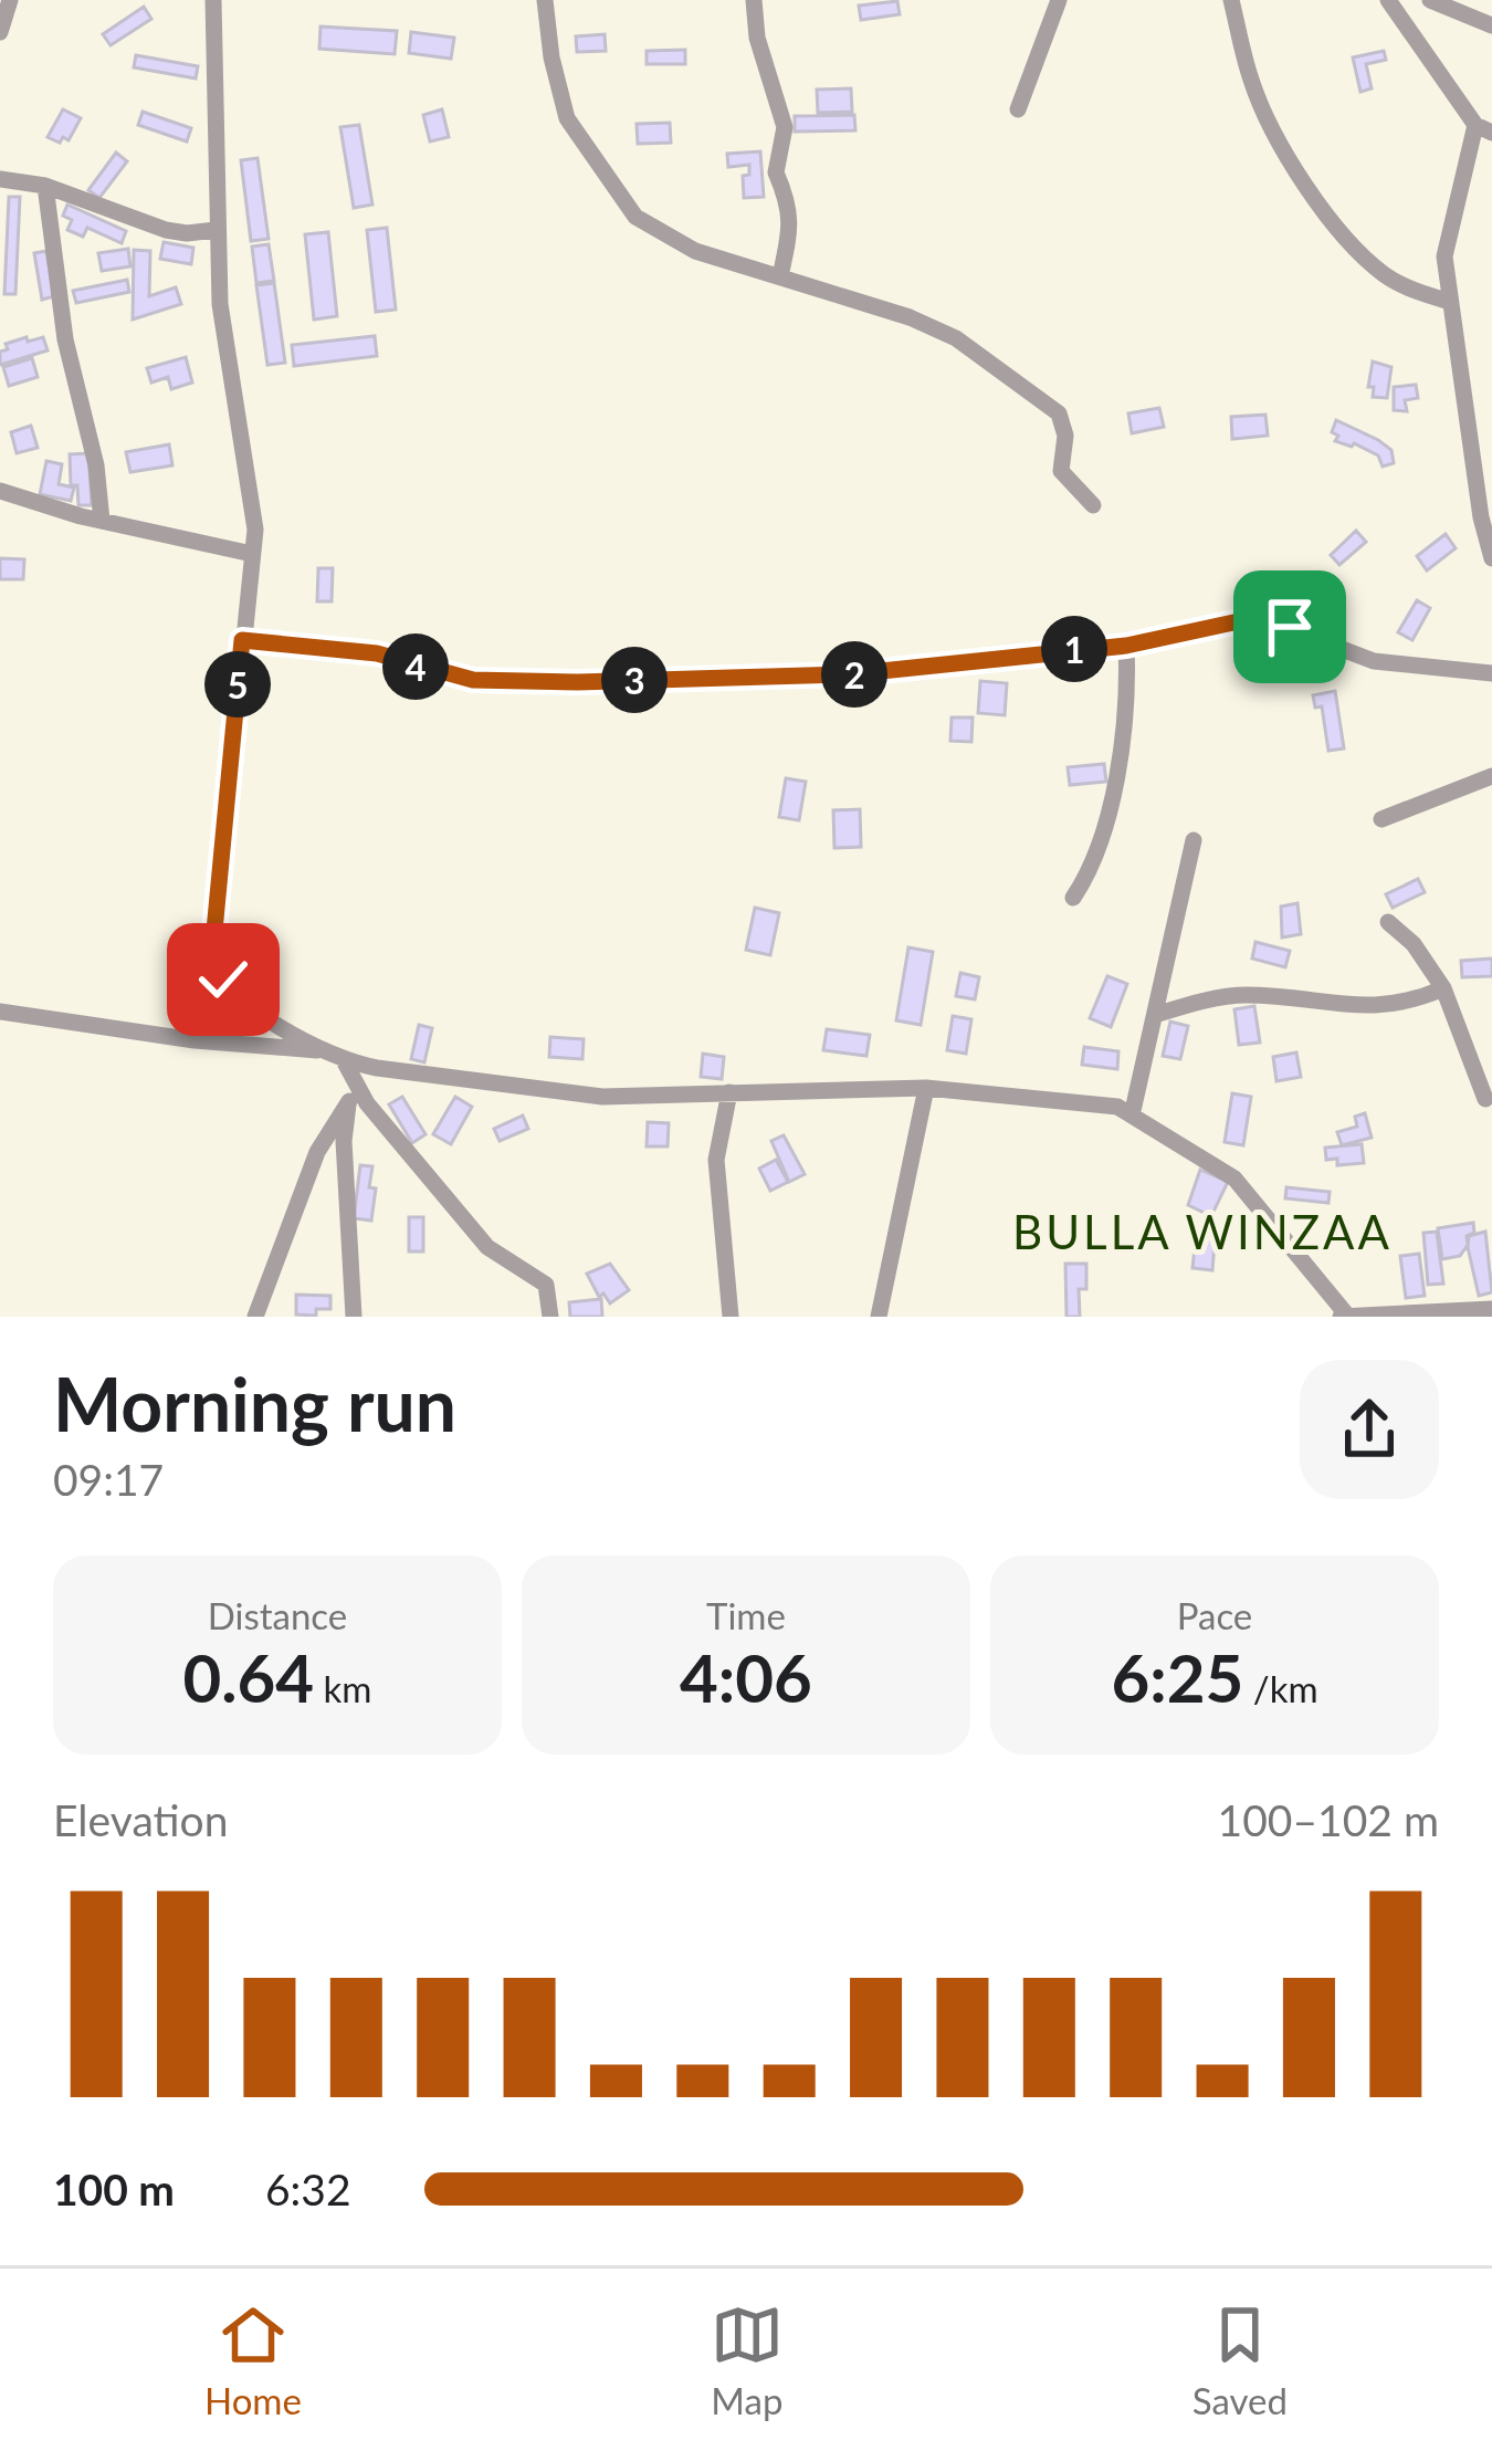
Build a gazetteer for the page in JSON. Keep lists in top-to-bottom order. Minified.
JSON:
{"districts":["BULLA WINZAA"],"page":{"pins":["1","4","2","3","5"],"heading":["Morning run","09:17"],"stats":[["Distance","0.64 km"],["Time","4:06"],["Pace","6:25 /km"]],"chart":["Elevation","100–102 m"],"list":[{"name":"100 m","note":"6:32"}],"tabs":["Home","Map","Saved"]}}
